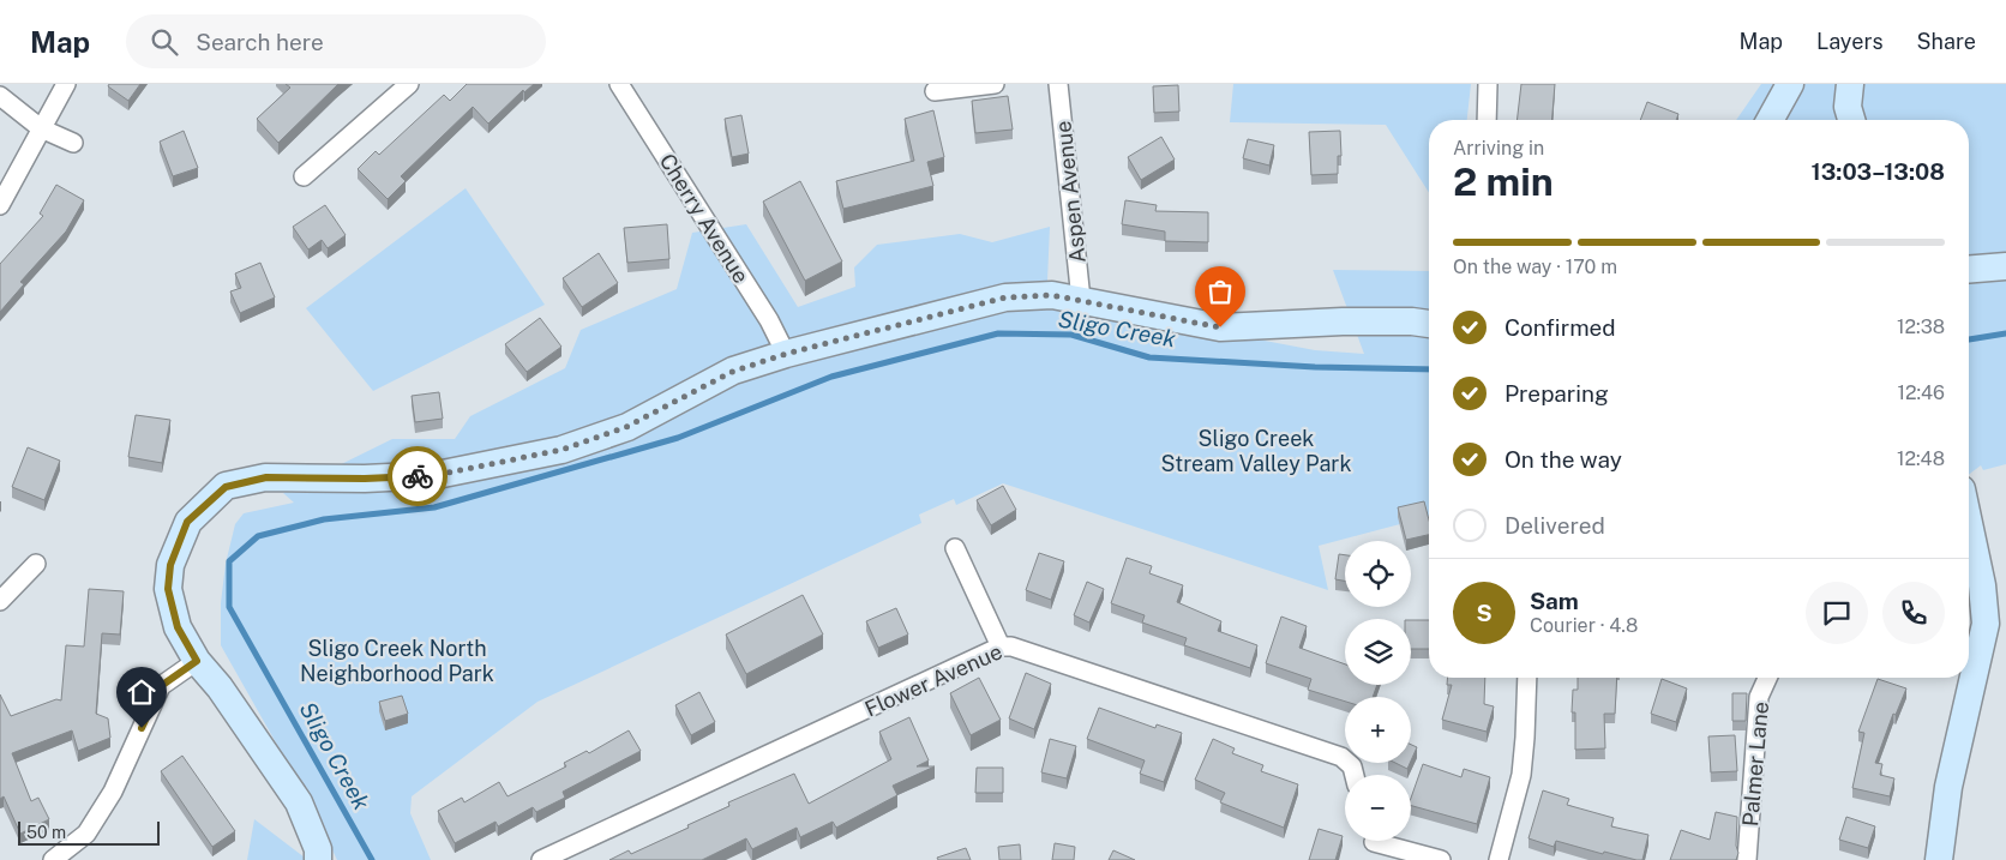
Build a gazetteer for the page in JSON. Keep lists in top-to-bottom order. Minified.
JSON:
{"streets":{"street":["Aspen Avenue","Cherry Avenue","Flower Avenue","Palmer Lane"]},"water":["Sligo Creek"],"parks":["Sligo Creek Stream Valley Park","Sligo Creek North Neighborhood Park"],"scale_bar":"50 m","page":{"header":"Map","search":"Search here","nav":["Map","Layers","Share"],"heading":["2 min","Arriving in","13:03–13:08"],"panel":["Sam","Courier · 4.8"],"bar":"On the way · 170 m","list":[["Confirmed","12:38"],["Preparing","12:46"],["On the way","12:48"],"Delivered"],"map_buttons":["+","−"],"round":"S","scale":"50 m"}}
